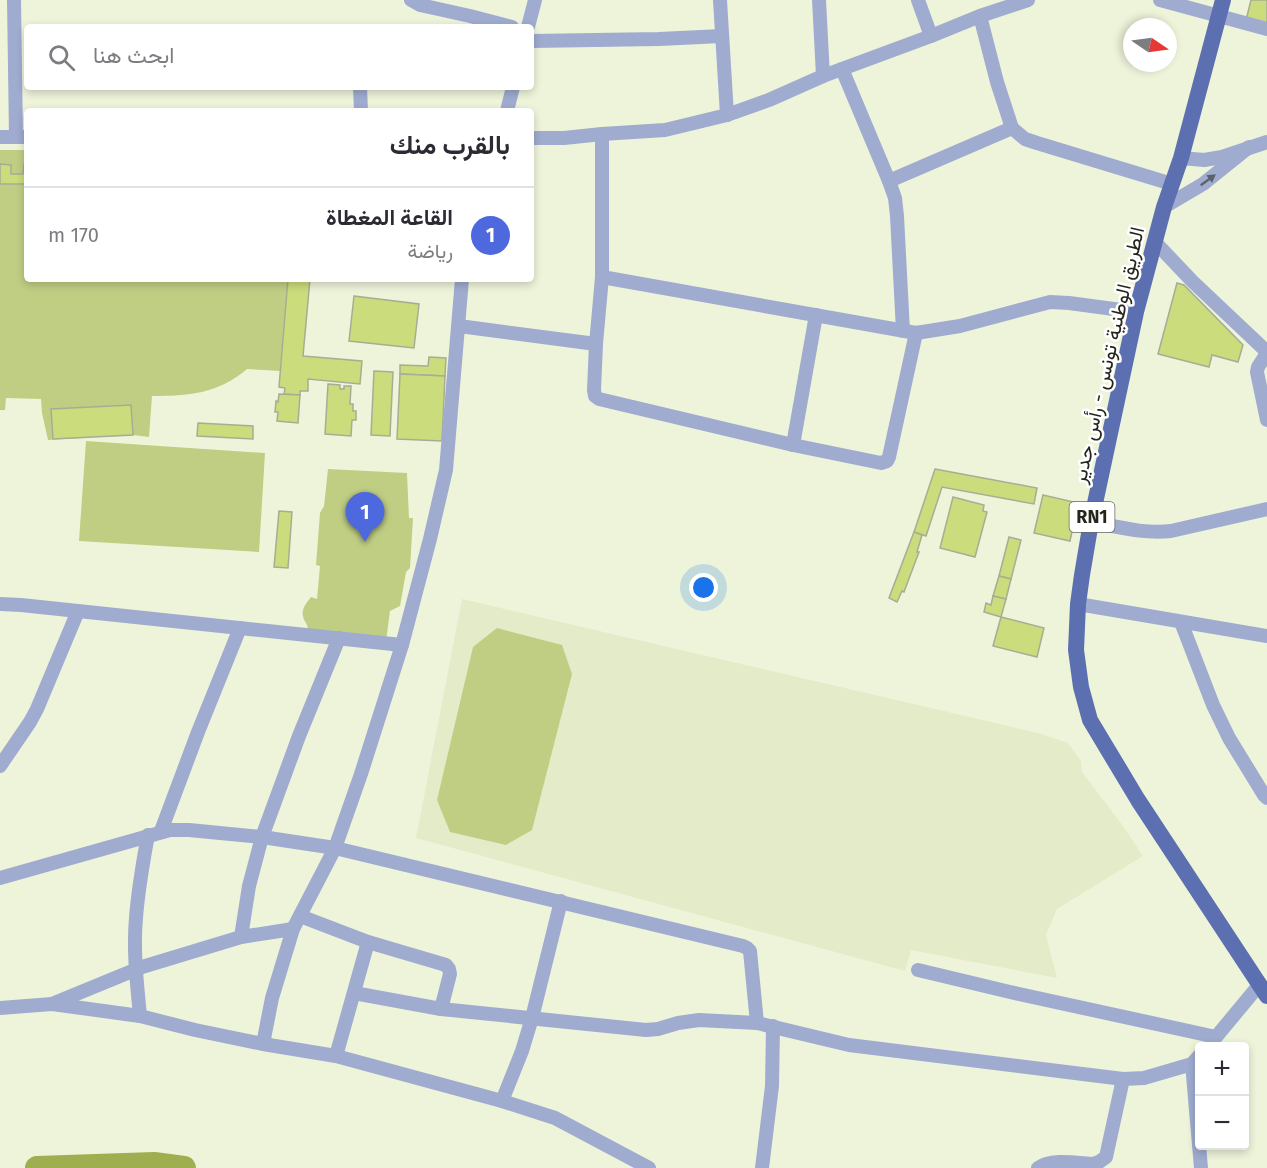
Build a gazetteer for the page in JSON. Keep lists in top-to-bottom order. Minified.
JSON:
{"streets":{"main road":["الطريق الوطنية تونس - رأس جدير","RN1"]},"north":"right","page":{"search":"ابحث هنا","heading":"بالقرب منك","list":[{"mark":"1","name":"القاعة المغطاة","note":"رياضة","value":"170 m"}],"pins":"1","map_buttons":["+","−"]}}
